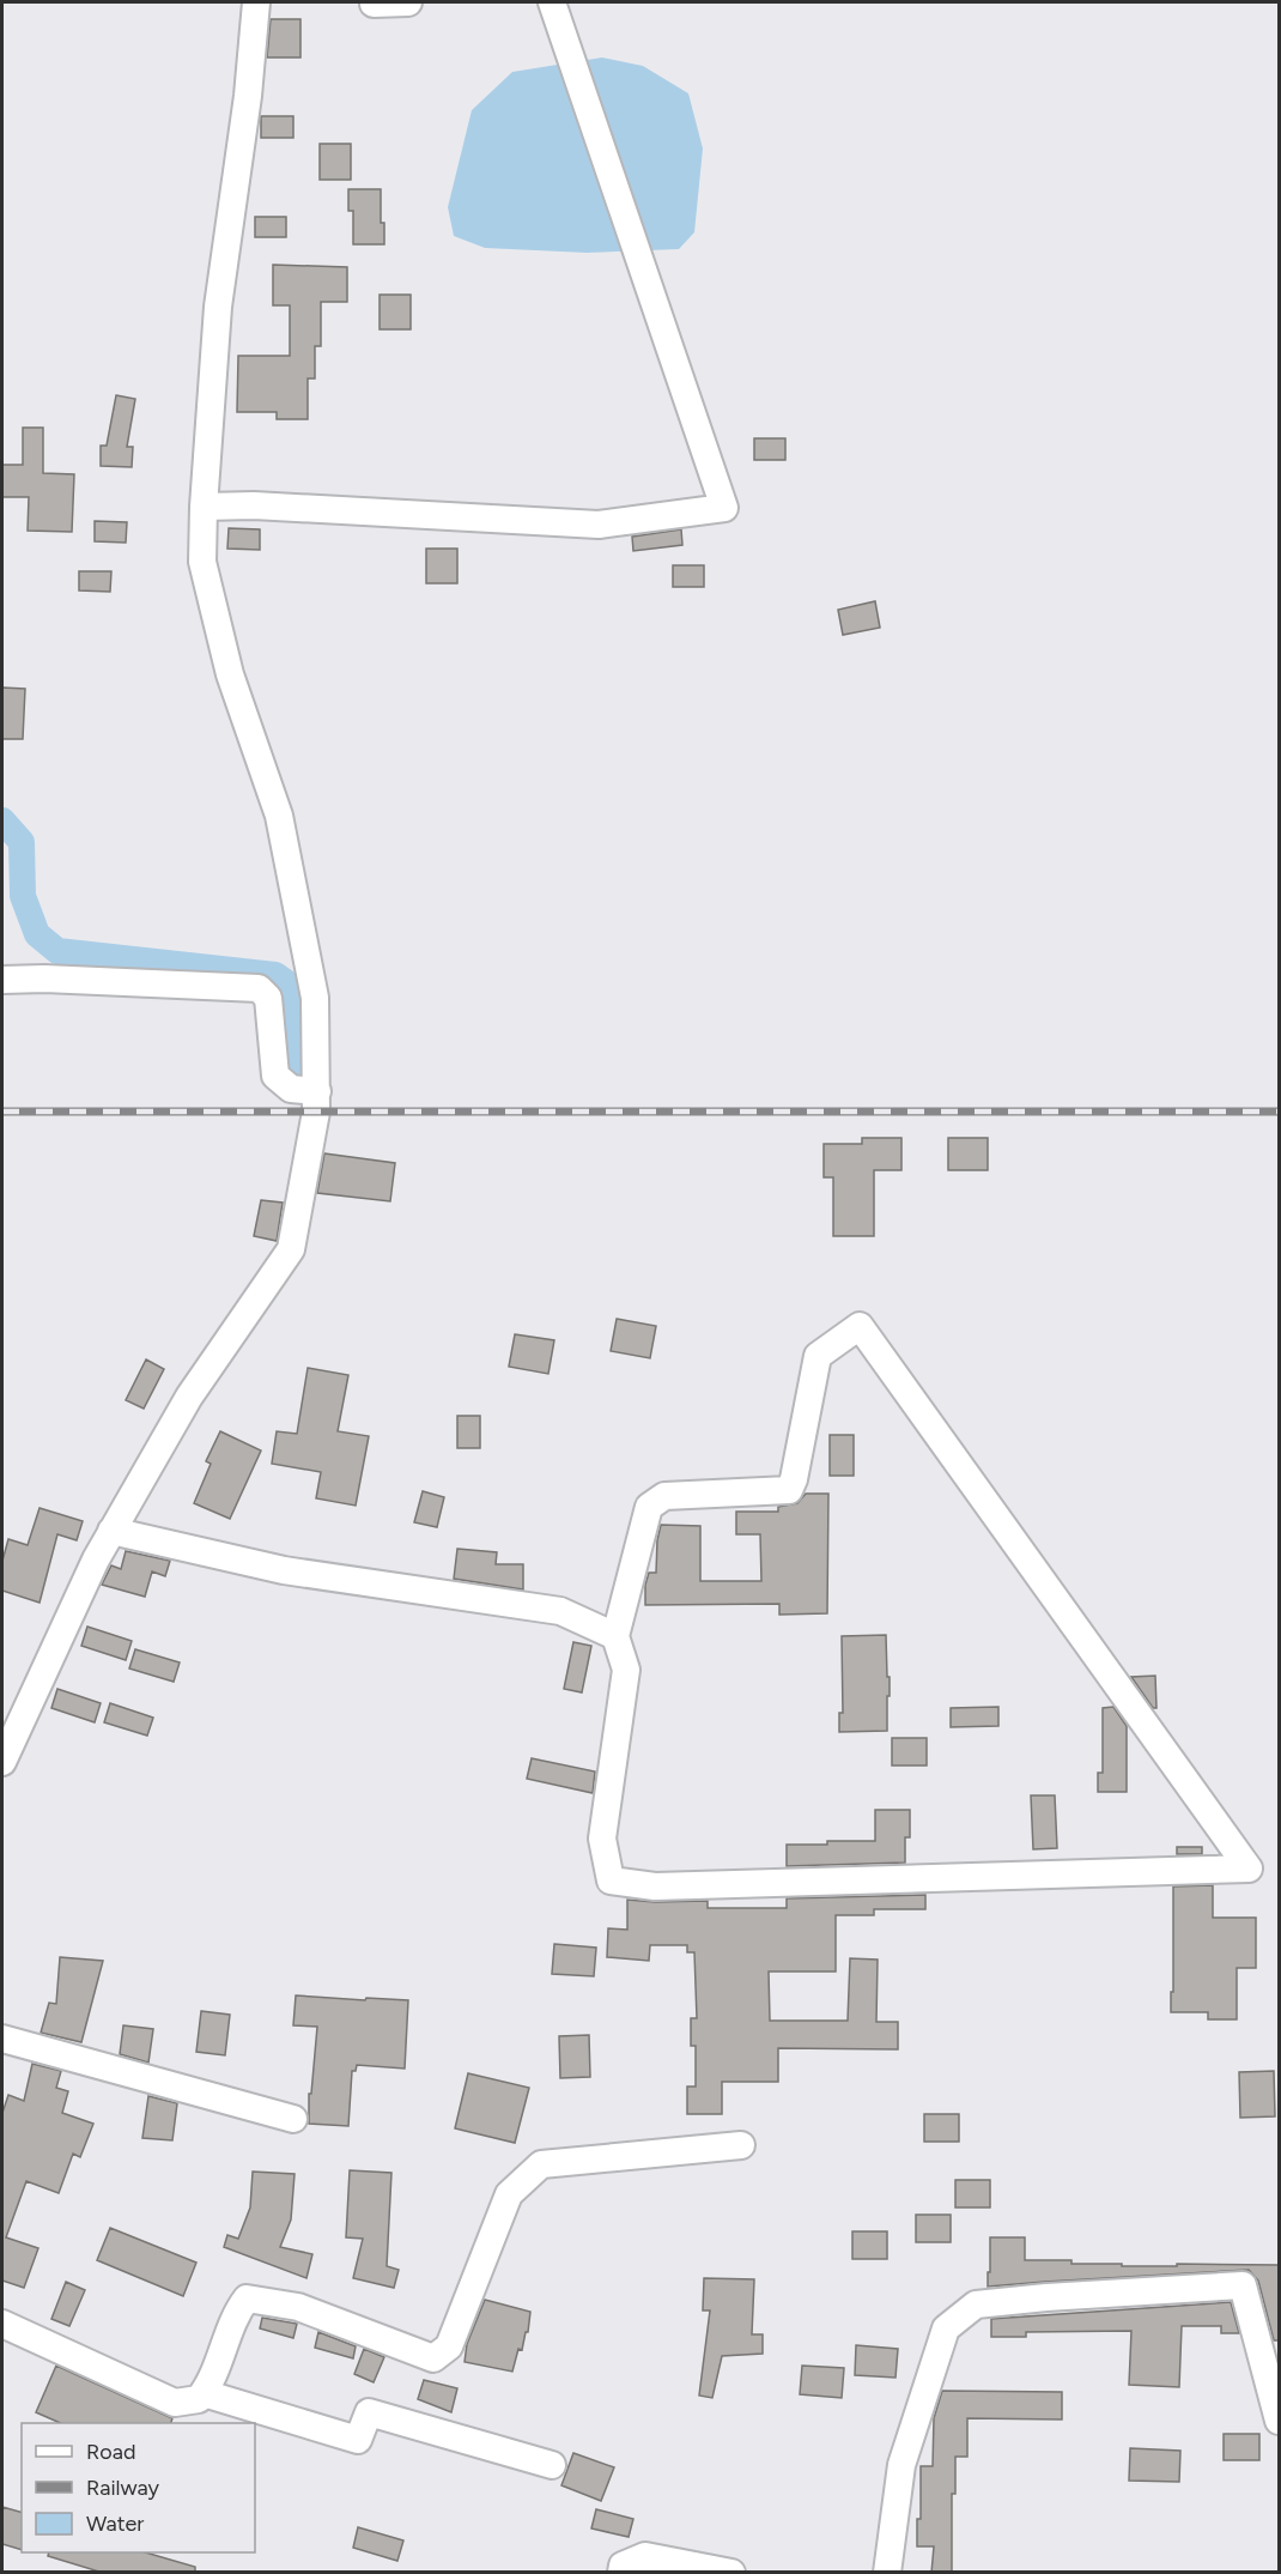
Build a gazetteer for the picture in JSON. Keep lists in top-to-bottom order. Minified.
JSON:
{"legend":["Road","Railway","Water"]}
